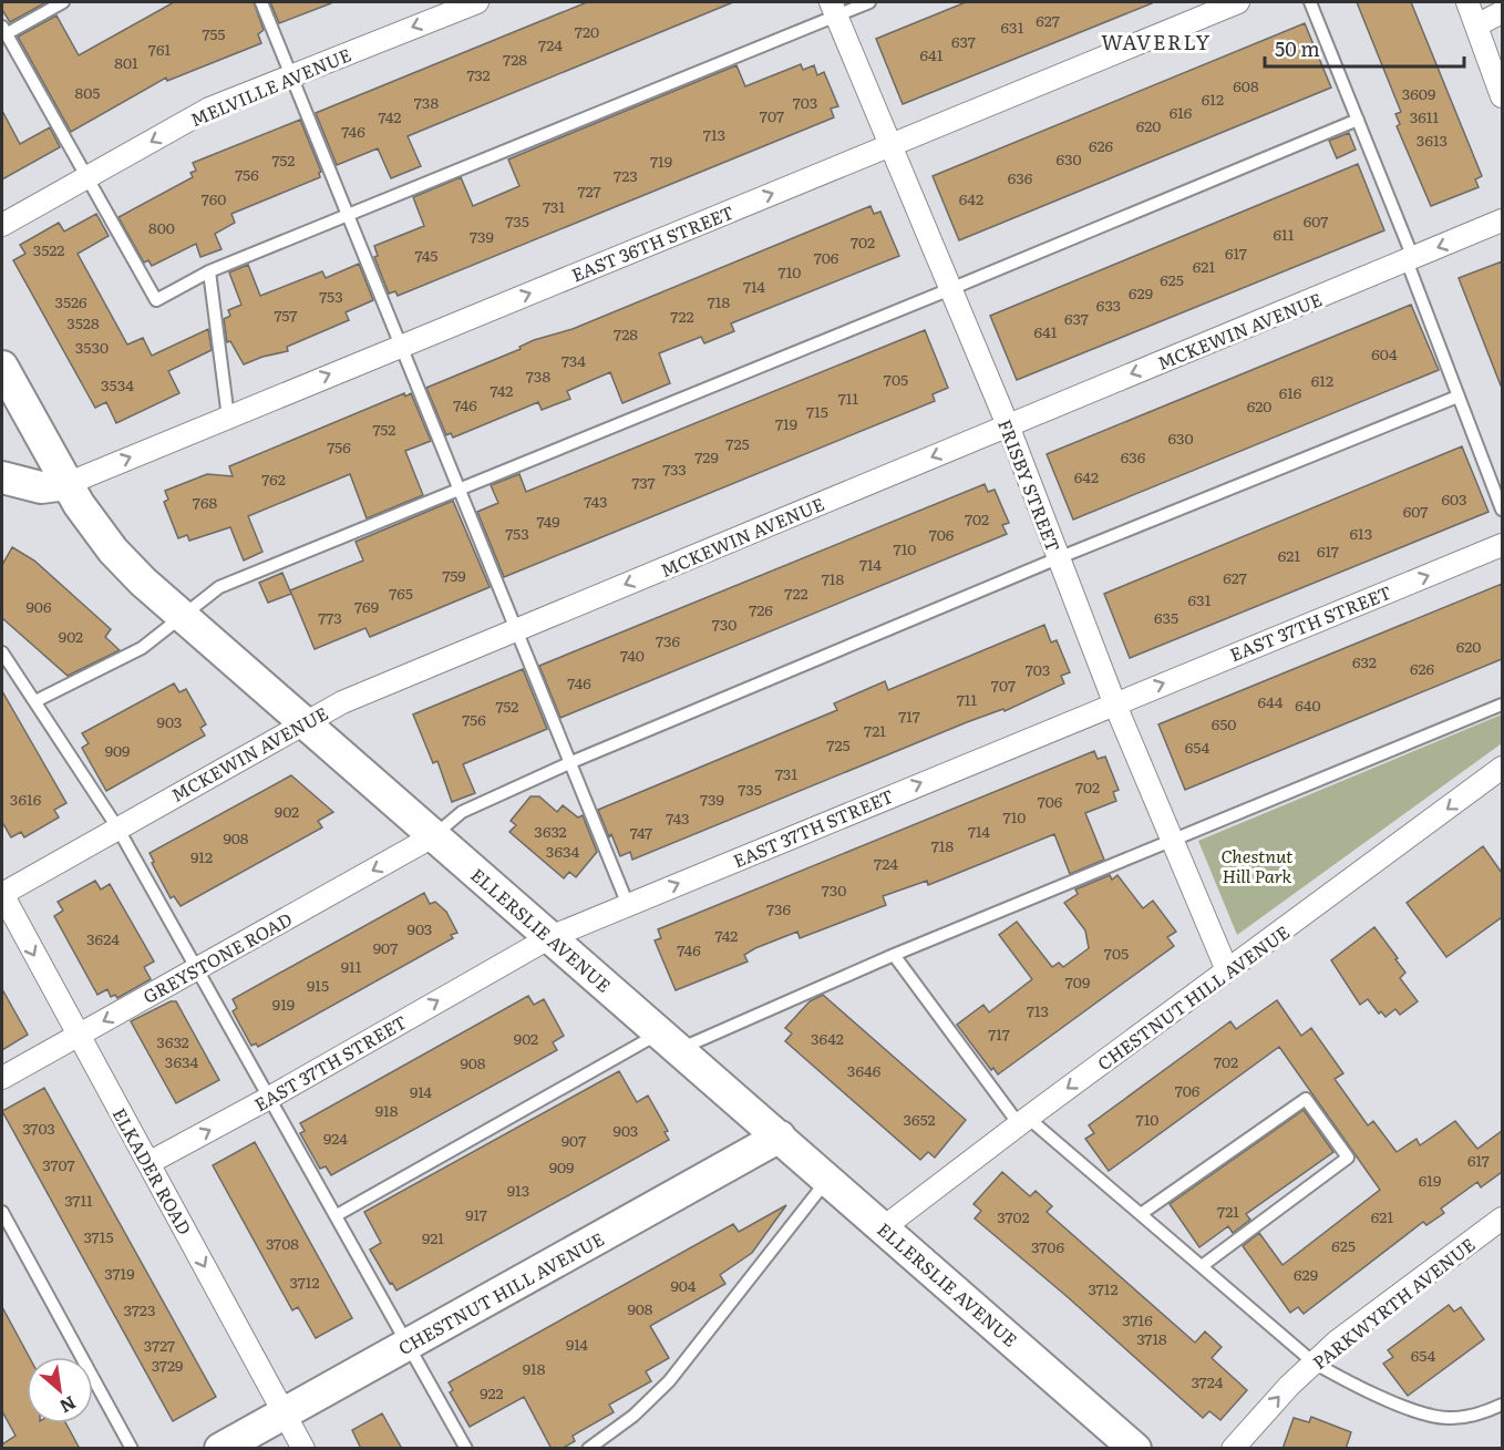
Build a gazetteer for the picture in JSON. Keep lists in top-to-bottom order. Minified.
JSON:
{"streets":{"street":["MELVILLE AVENUE","EAST 36TH STREET","MCKEWIN AVENUE","FRISBY STREET","EAST 37TH STREET","ELLERSLIE AVENUE","GREYSTONE ROAD","CHESTNUT HILL AVENUE","ELKADER ROAD","PARKWYRTH AVENUE"]},"crossings":[["EAST 36TH STREET","FRISBY STREET"],["EAST 36TH STREET","ELLERSLIE AVENUE"],["MCKEWIN AVENUE","FRISBY STREET"],["MCKEWIN AVENUE","ELLERSLIE AVENUE"],["MCKEWIN AVENUE","ELKADER ROAD"],["FRISBY STREET","EAST 37TH STREET"],["FRISBY STREET","CHESTNUT HILL AVENUE"],["EAST 37TH STREET","ELLERSLIE AVENUE"],["EAST 37TH STREET","ELKADER ROAD"],["ELLERSLIE AVENUE","GREYSTONE ROAD"],["ELLERSLIE AVENUE","CHESTNUT HILL AVENUE"],["GREYSTONE ROAD","ELKADER ROAD"],["CHESTNUT HILL AVENUE","ELKADER ROAD"]],"one_way":["MELVILLE AVENUE","EAST 36TH STREET","MCKEWIN AVENUE","EAST 37TH STREET","GREYSTONE ROAD","CHESTNUT HILL AVENUE","ELKADER ROAD"],"districts":["WAVERLY"],"parks":["Chestnut Hill Park"],"house_numbers":["627","631","720","755","637","724","761","641","728","801","732","608","805","3609","612","738","703","616","707","742","3611","620","746","713","3613","626","630","752","719","756","723","636","727","760","642","731","735","607","800","611","739","702","3522","617","745","706","621","710","625","714","629","753","3526","718","633","757","722","637","3528","641","728","3530","604","734","738","705","612","3534","742","616","711","746","620","715","719","752","630","725","756","729","636","733","642","762","737","603","743","768","607","702","749","753","613","706","710","617","621","714","759","627","718","765","722","631","906","769","726","773","635","730","902","736","620","740","632","626","703","746","707","711","644","640","752","717","756","903","650","721","725","654","909","731","702","735","3616","739","706","902","710","743","3632","714","747","908","718","3634","912","724","730","736","903","742","3624","907","746","705","911","709","915","919","713","717","902","3642","3632","3634","702","908","3646","706","914","918","3652","710","3703","903","924","907","617","3707","909","619","913","3711","721","917","3702","621","3715","921","3708","625","3706","3719","629","3712","904","3712","908","3723","3716","3718","914","3727","654","3729","918","3724","922"],"scale_bar":"50 m","north":"bottom right"}
